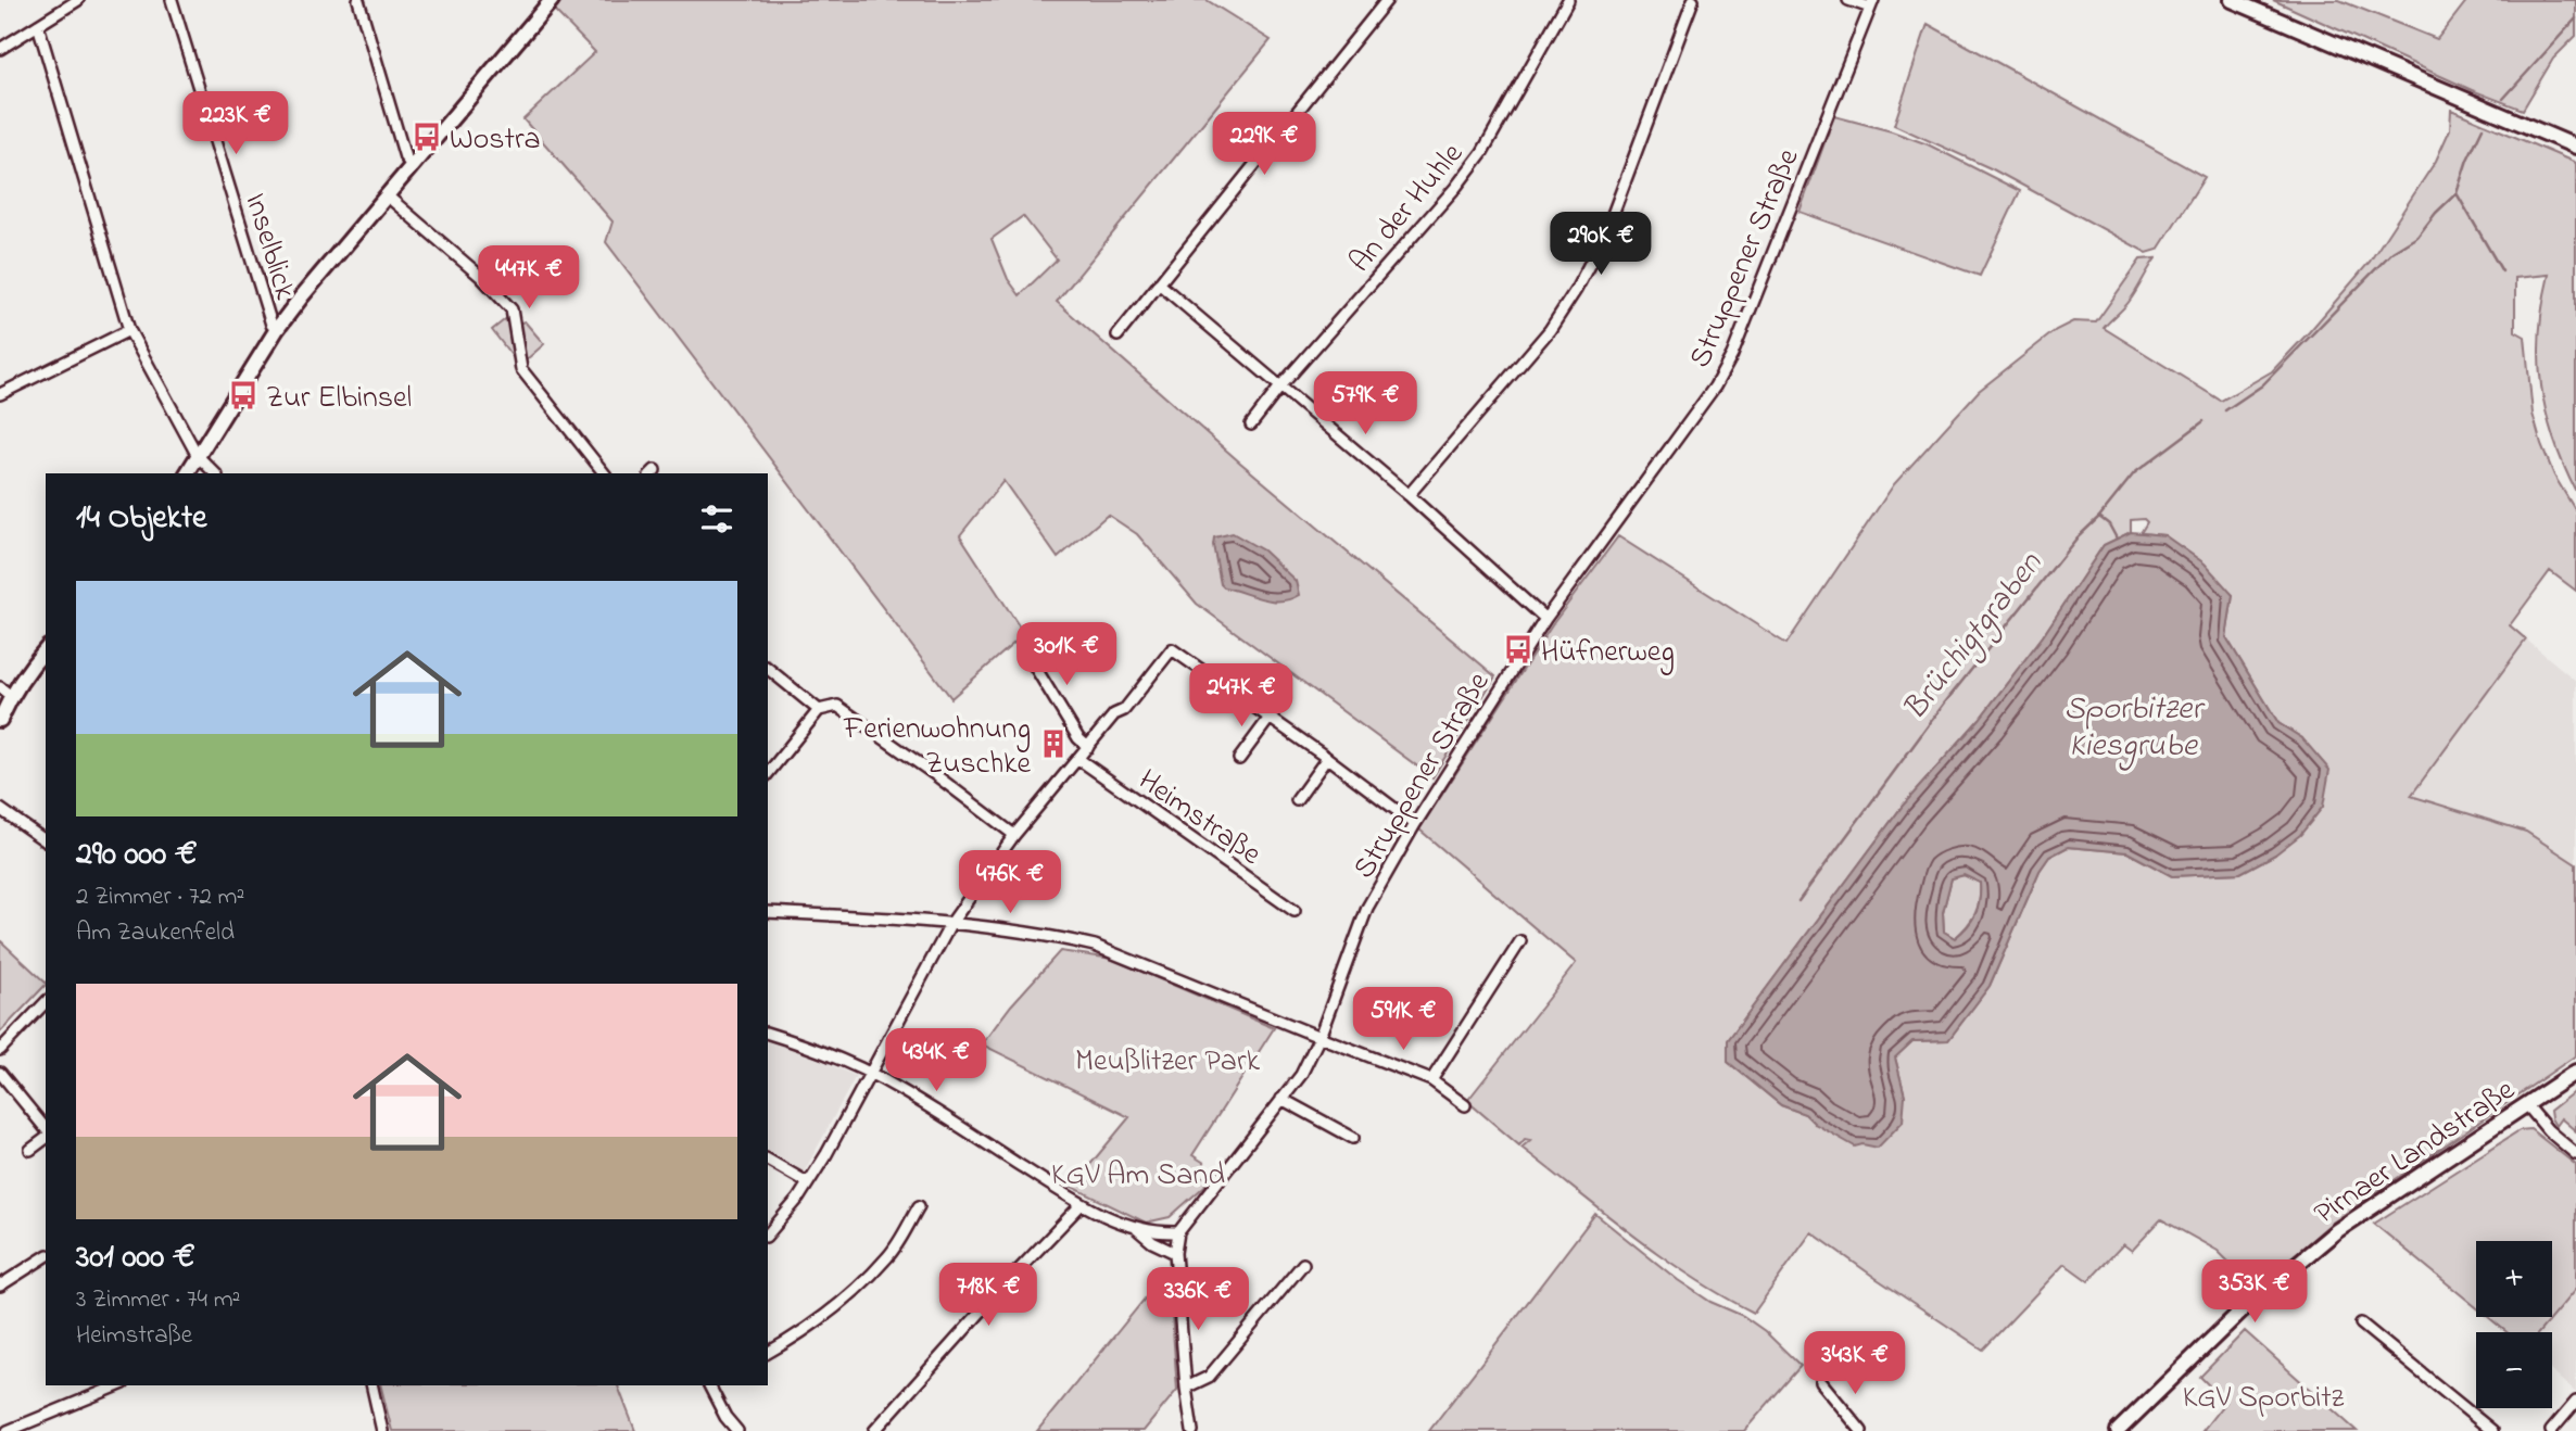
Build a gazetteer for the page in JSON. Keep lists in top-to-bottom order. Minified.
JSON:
{"streets":{"street":["An der Huhle","Inselblick","Struppener Straße","Heimstraße","Pirnaer Landstraße"]},"water":["Brüchigtgraben","Sporbitzer Kiesgrube"],"parks":["Meußlitzer Park","KGV Am Sand","KGV Sporbitz"],"places":{"bus stop":["Wostra","Zur Elbinsel","Hüfnerweg"],"building":["Ferienwohnung Zuschke"]},"page":{"price":["223K €","229K €","290K €","447K €","579K €","301K €","247K €","476K €","591K €","434K €","353K €","718K €","336K €","343K €"],"heading":"14 Objekte","list":[{"name":"290 000 €","note":"2 Zimmer · 72 m² · Am Zaukenfeld"},{"name":"301 000 €","note":"3 Zimmer · 74 m² · Heimstraße"}],"map_buttons":["+","−"]}}
